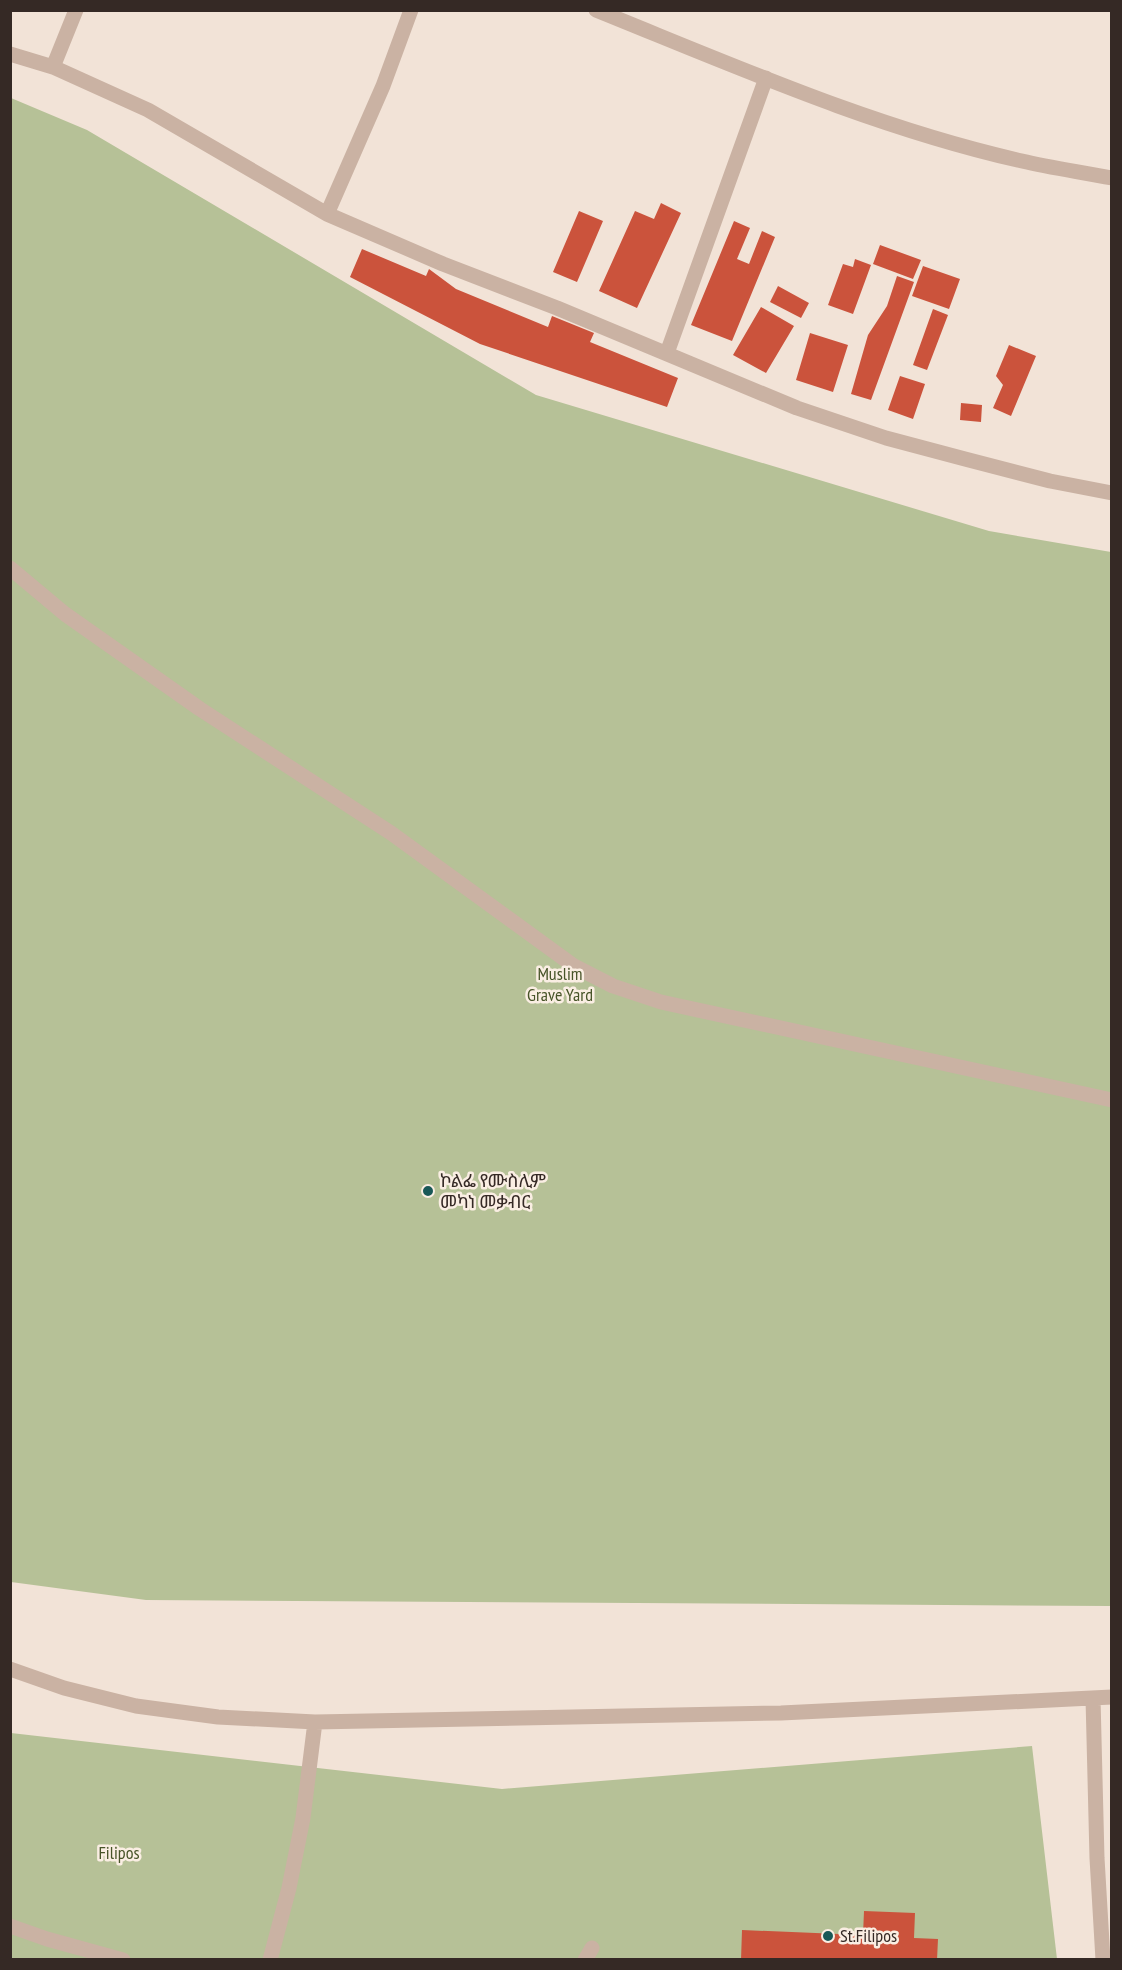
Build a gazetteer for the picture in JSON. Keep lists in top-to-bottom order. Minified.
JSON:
{"parks":["Muslim Grave Yard","Filipos"],"places":["ኮልፌ የሙስሊም መካነ መቃብር","St.Filipos"]}
